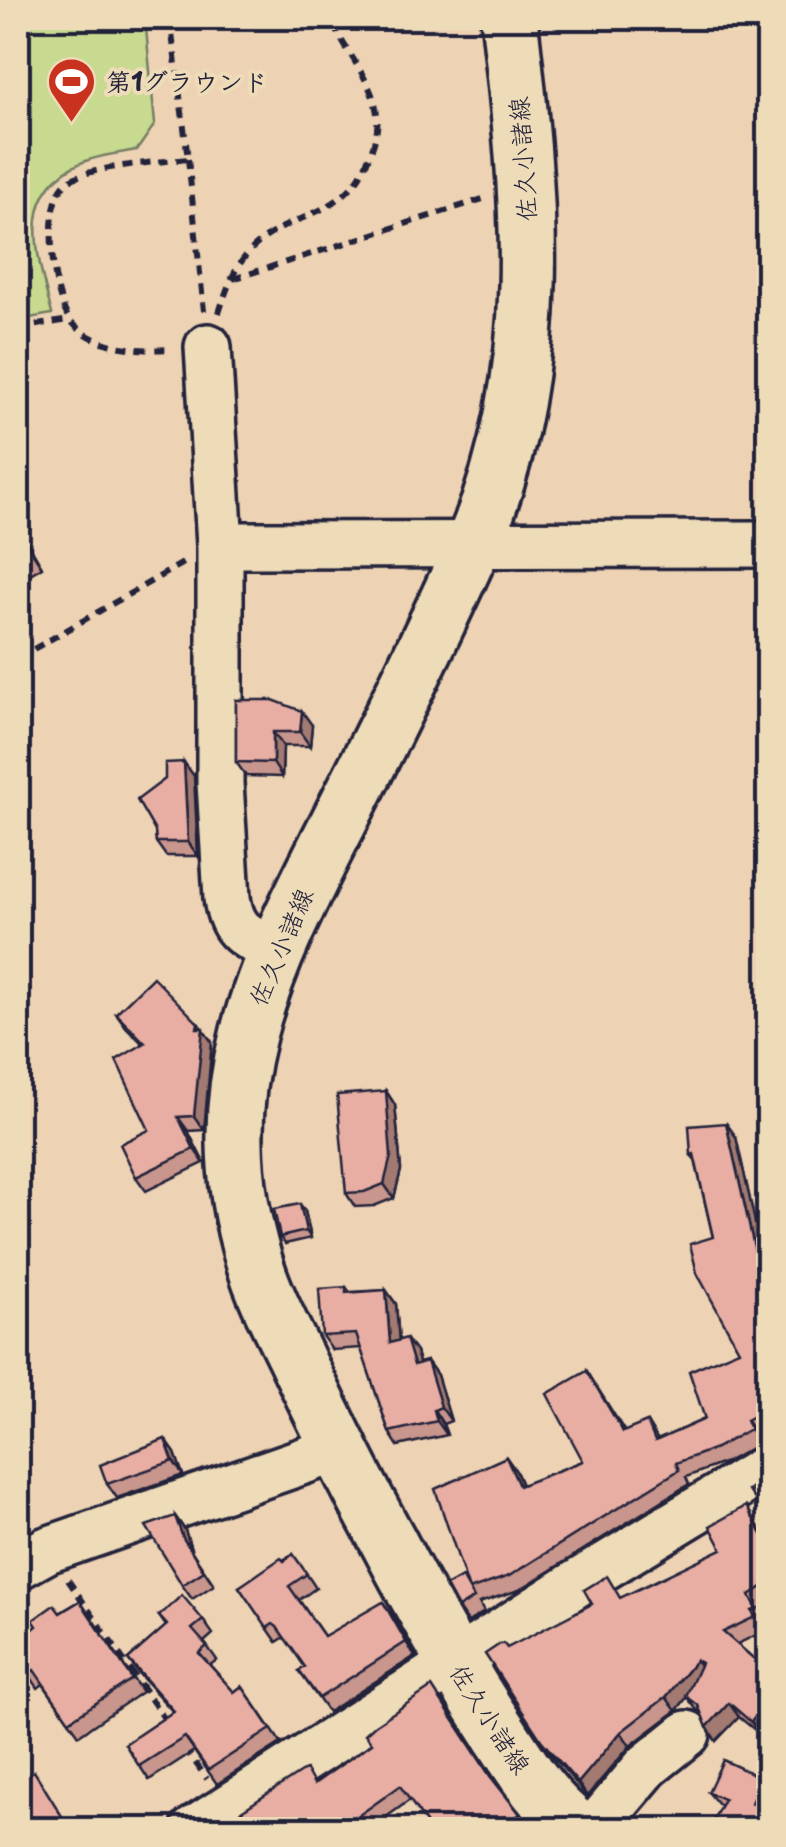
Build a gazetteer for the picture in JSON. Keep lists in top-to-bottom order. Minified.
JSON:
{"streets":{"main road":["佐久小諸線"]},"places":{"sports":["第1グラウンド"]}}
